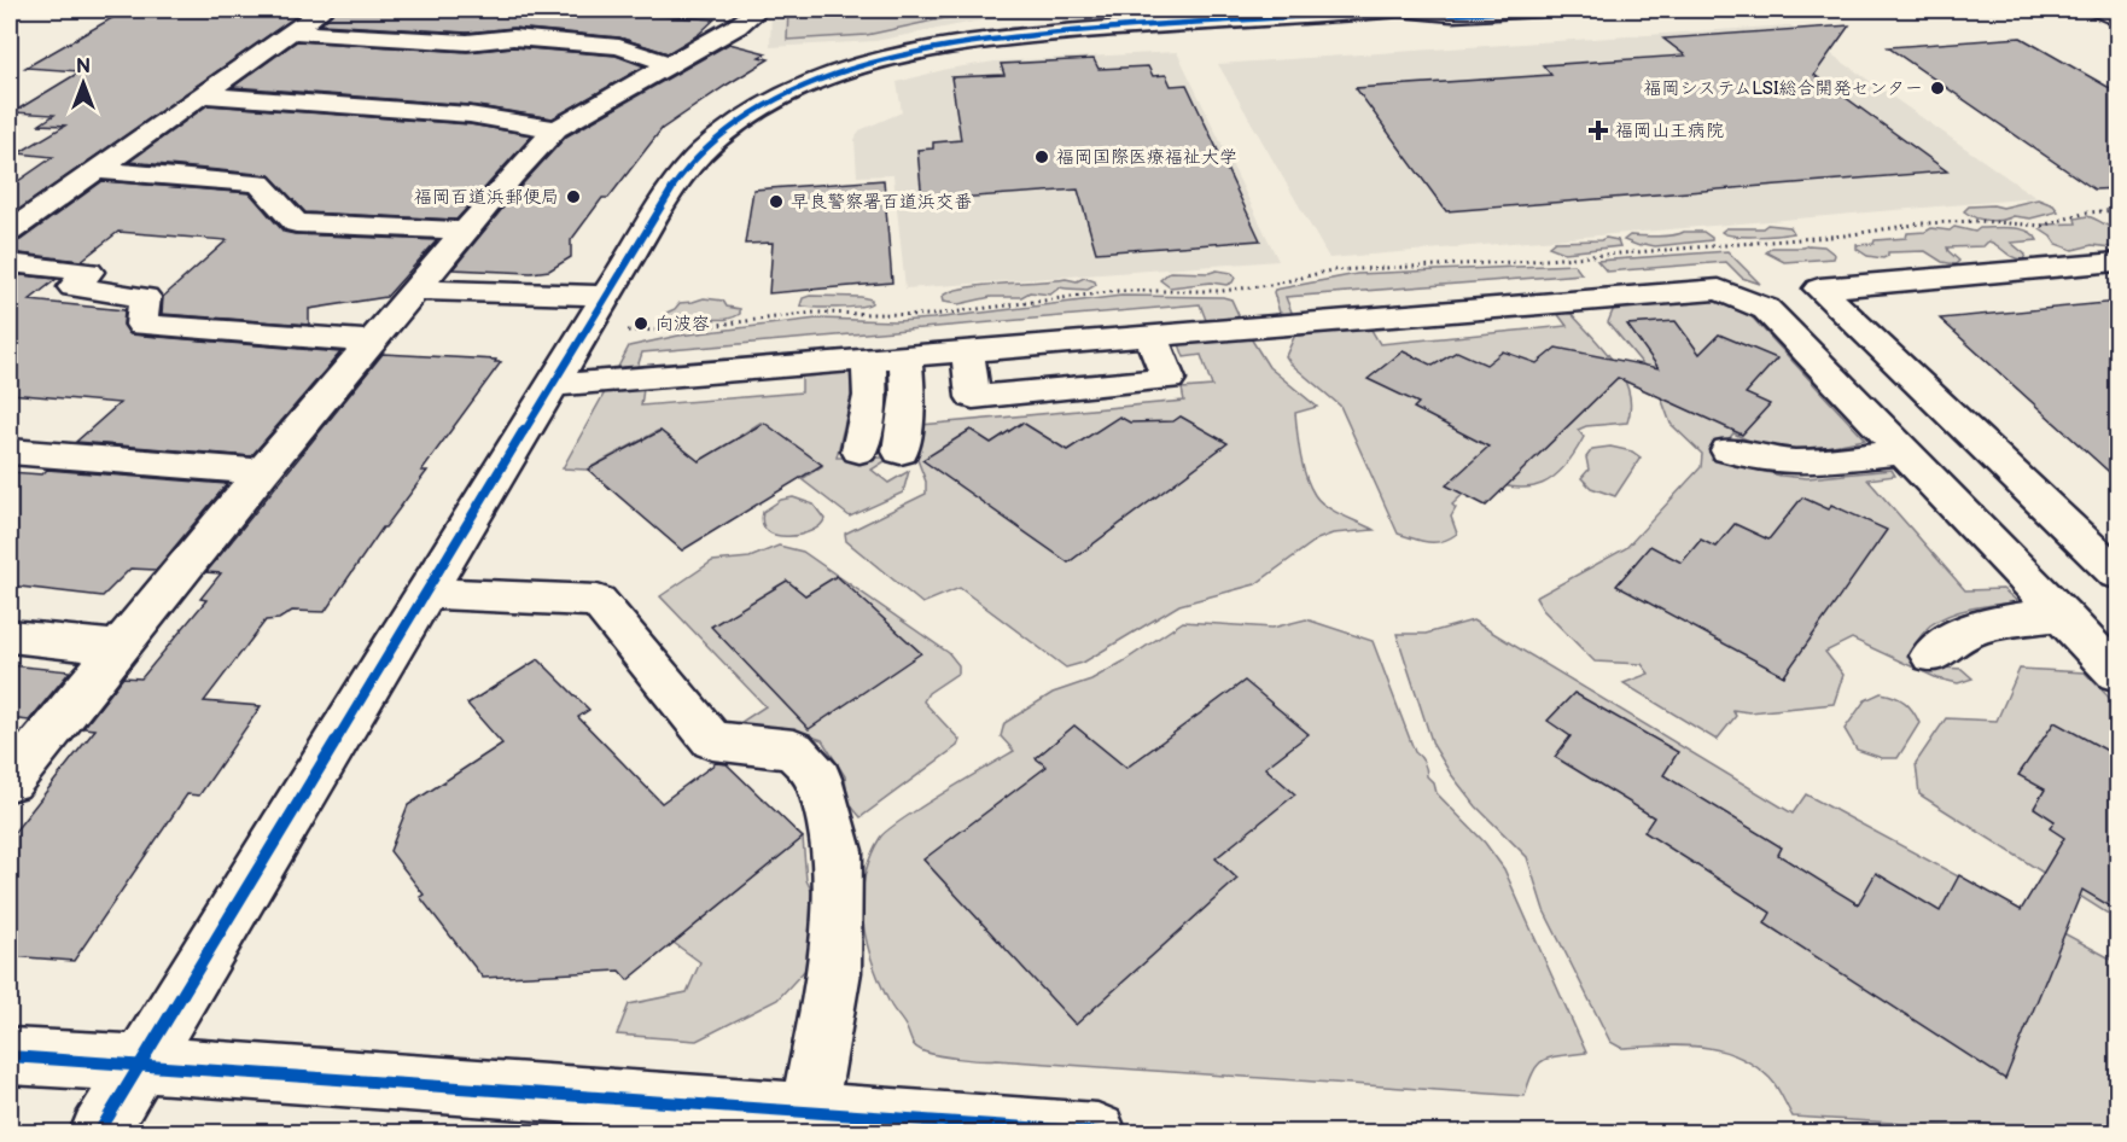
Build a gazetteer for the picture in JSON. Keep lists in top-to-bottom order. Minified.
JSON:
{"places":{"other":["福岡システムLSI総合開発センター","福岡国際医療福祉大学","福岡百道浜郵便局","早良警察署百道浜交番","向波容"],"health":["福岡山王病院"]},"north":"top"}
